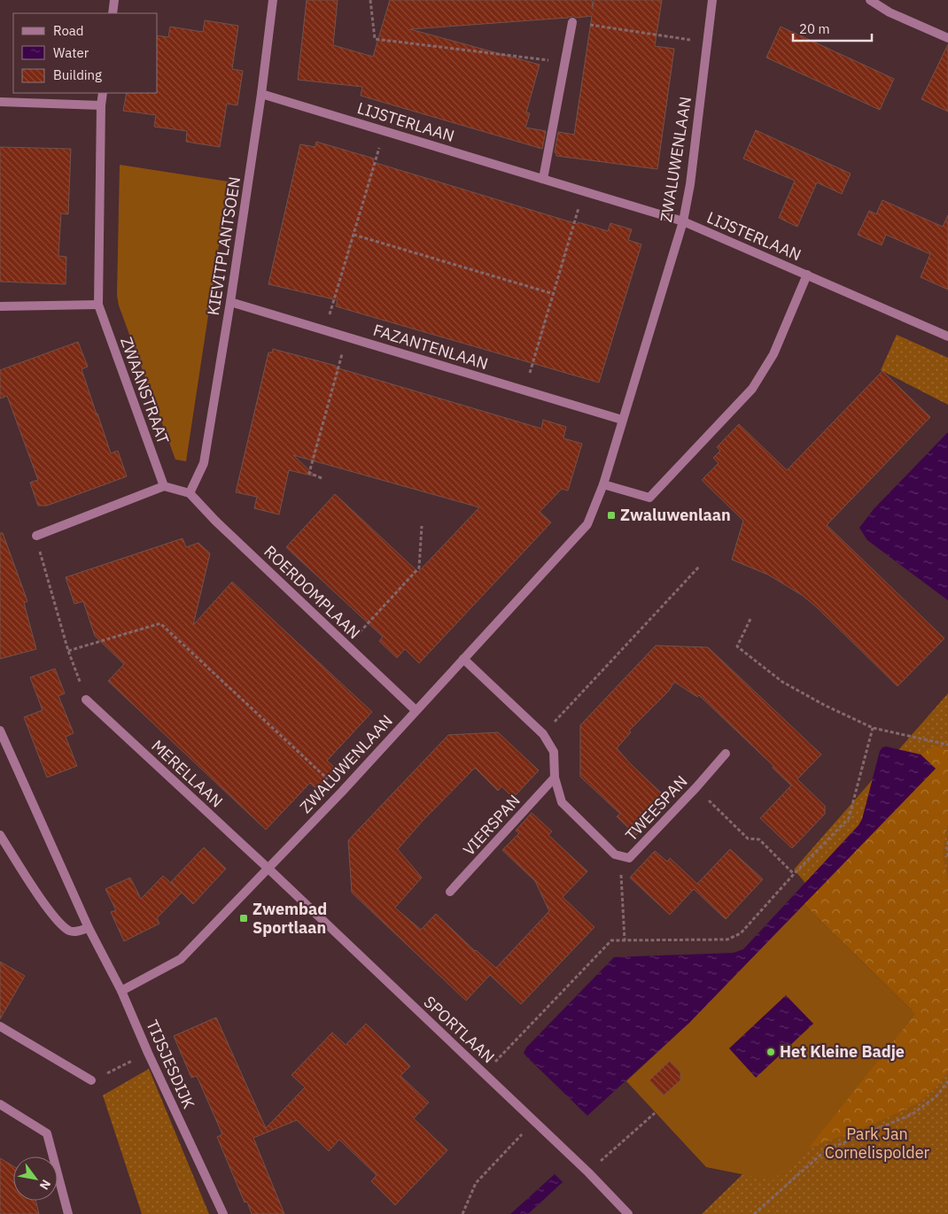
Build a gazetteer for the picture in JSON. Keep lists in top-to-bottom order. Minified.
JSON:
{"streets":{"street":["LIJSTERLAAN","ZWALUWENLAAN","KIEVITPLANTSOEN","FAZANTENLAAN","ZWAANSTRAAT","ROERDOMPLAAN","MERELLAAN","TWEESPAN","VIERSPAN","SPORTLAAN","TIJSJESDIJK"]},"crossings":[["LIJSTERLAAN","ZWALUWENLAAN"],["LIJSTERLAAN","KIEVITPLANTSOEN"],["ZWALUWENLAAN","FAZANTENLAAN"],["ZWALUWENLAAN","ROERDOMPLAAN"],["ZWALUWENLAAN","MERELLAAN"],["ZWALUWENLAAN","TWEESPAN"],["ZWALUWENLAAN","SPORTLAAN"],["ZWALUWENLAAN","TIJSJESDIJK"],["KIEVITPLANTSOEN","FAZANTENLAAN"],["KIEVITPLANTSOEN","ROERDOMPLAAN"],["MERELLAAN","SPORTLAAN"],["TWEESPAN","VIERSPAN"]],"parks":["Park Jan Cornelispolder"],"places":{"transit":["Zwaluwenlaan","Zwembad Sportlaan"],"other":["Het Kleine Badje"]},"legend":["Road","Water","Building"],"scale_bar":"20 m","north":"bottom right"}
